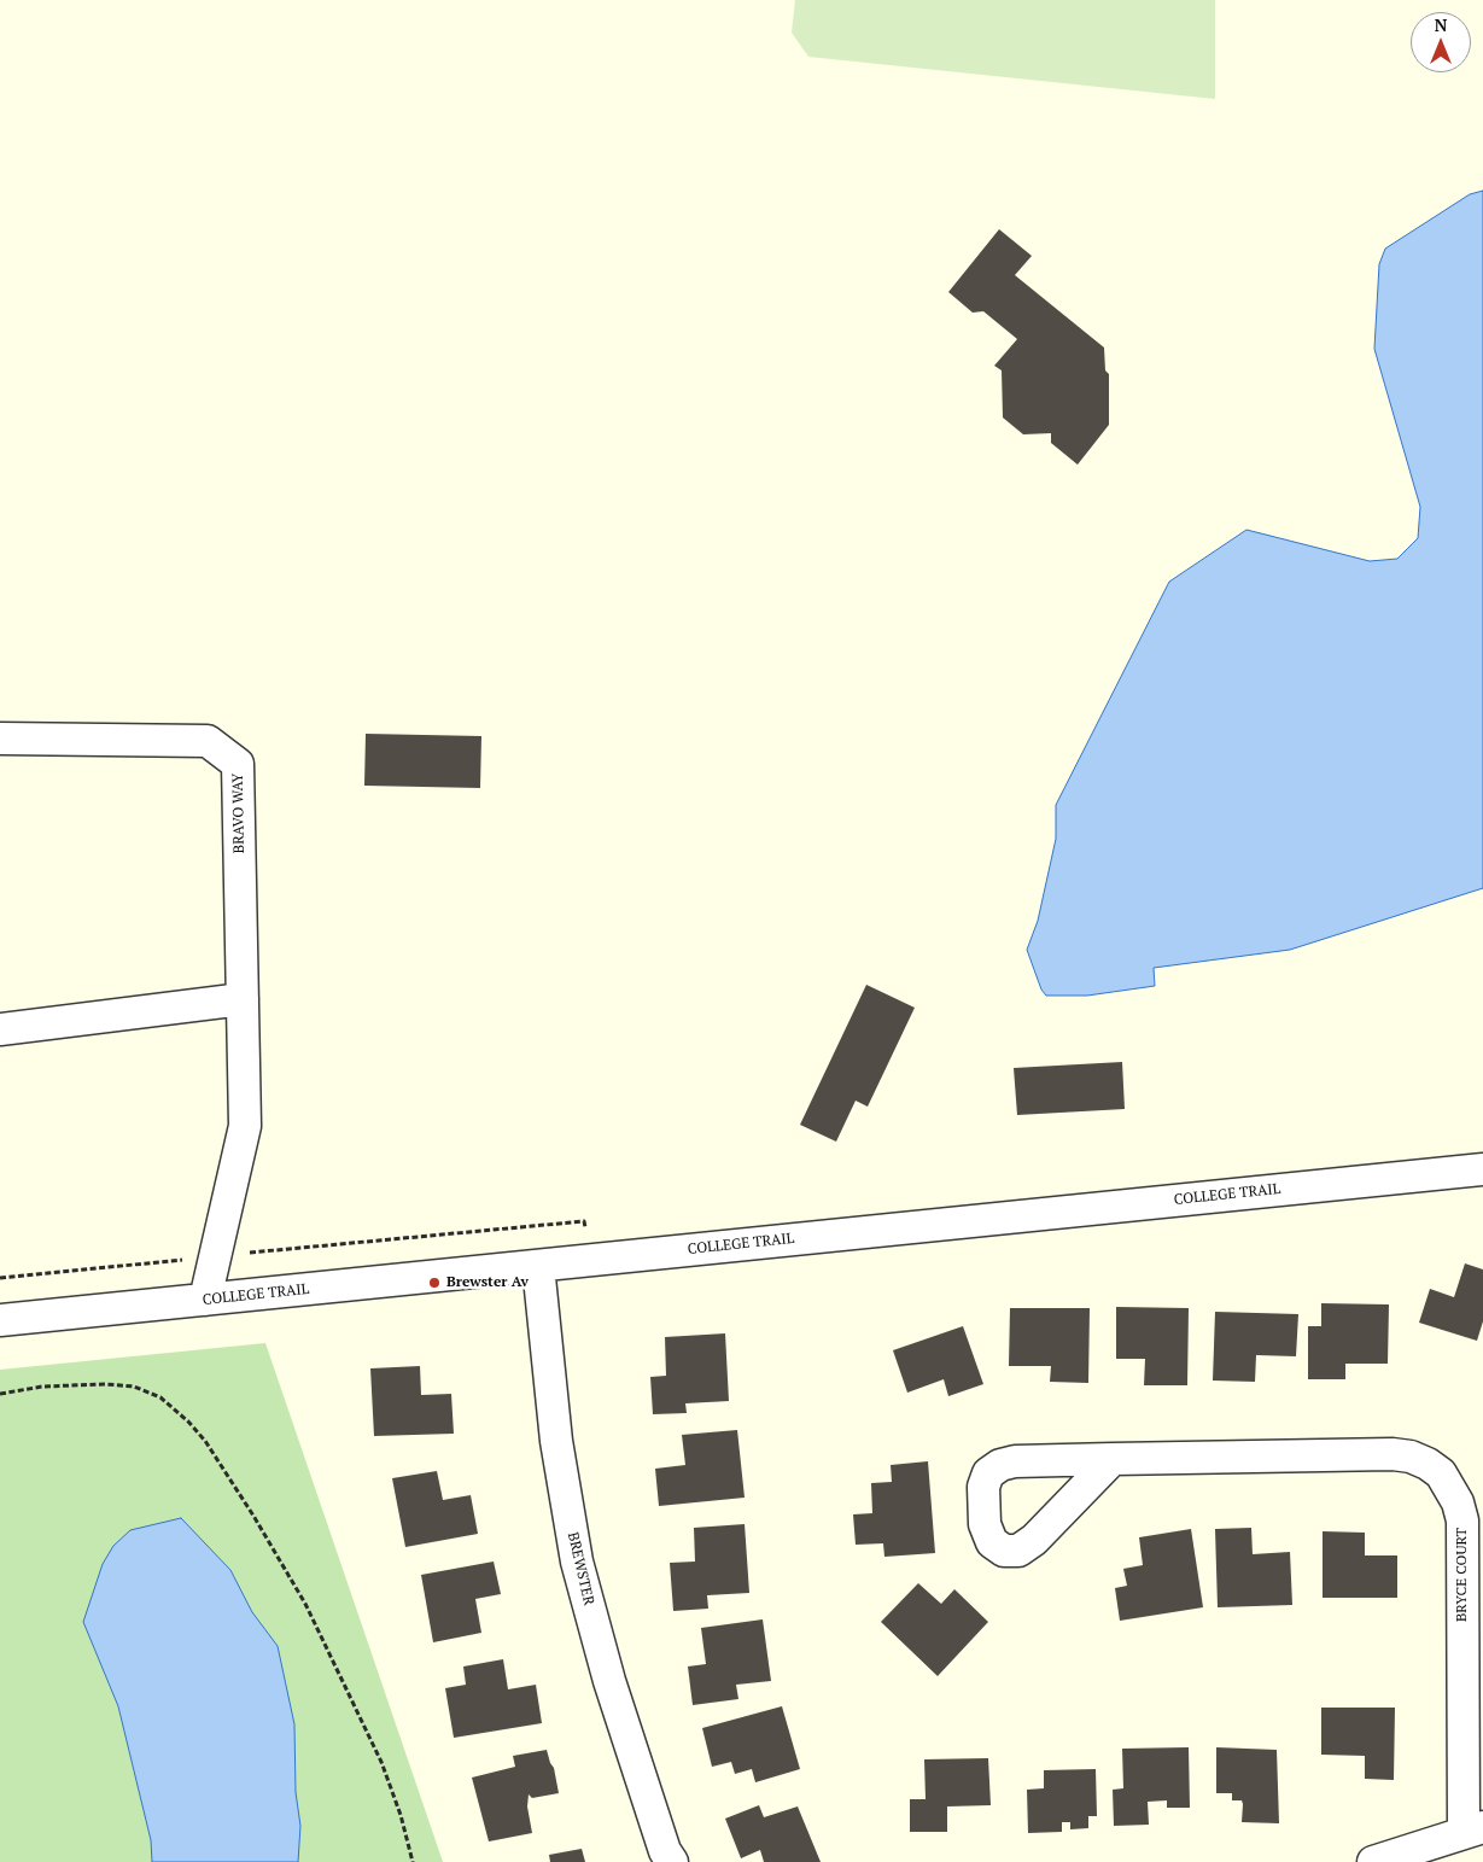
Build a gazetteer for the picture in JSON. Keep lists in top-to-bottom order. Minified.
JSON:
{"streets":{"street":["BRAVO WAY","COLLEGE TRAIL","BREWSTER","BRYCE COURT"]},"crossings":[["BRAVO WAY","COLLEGE TRAIL"],["COLLEGE TRAIL","BREWSTER"]],"places":["Brewster Av"],"north":"top"}
